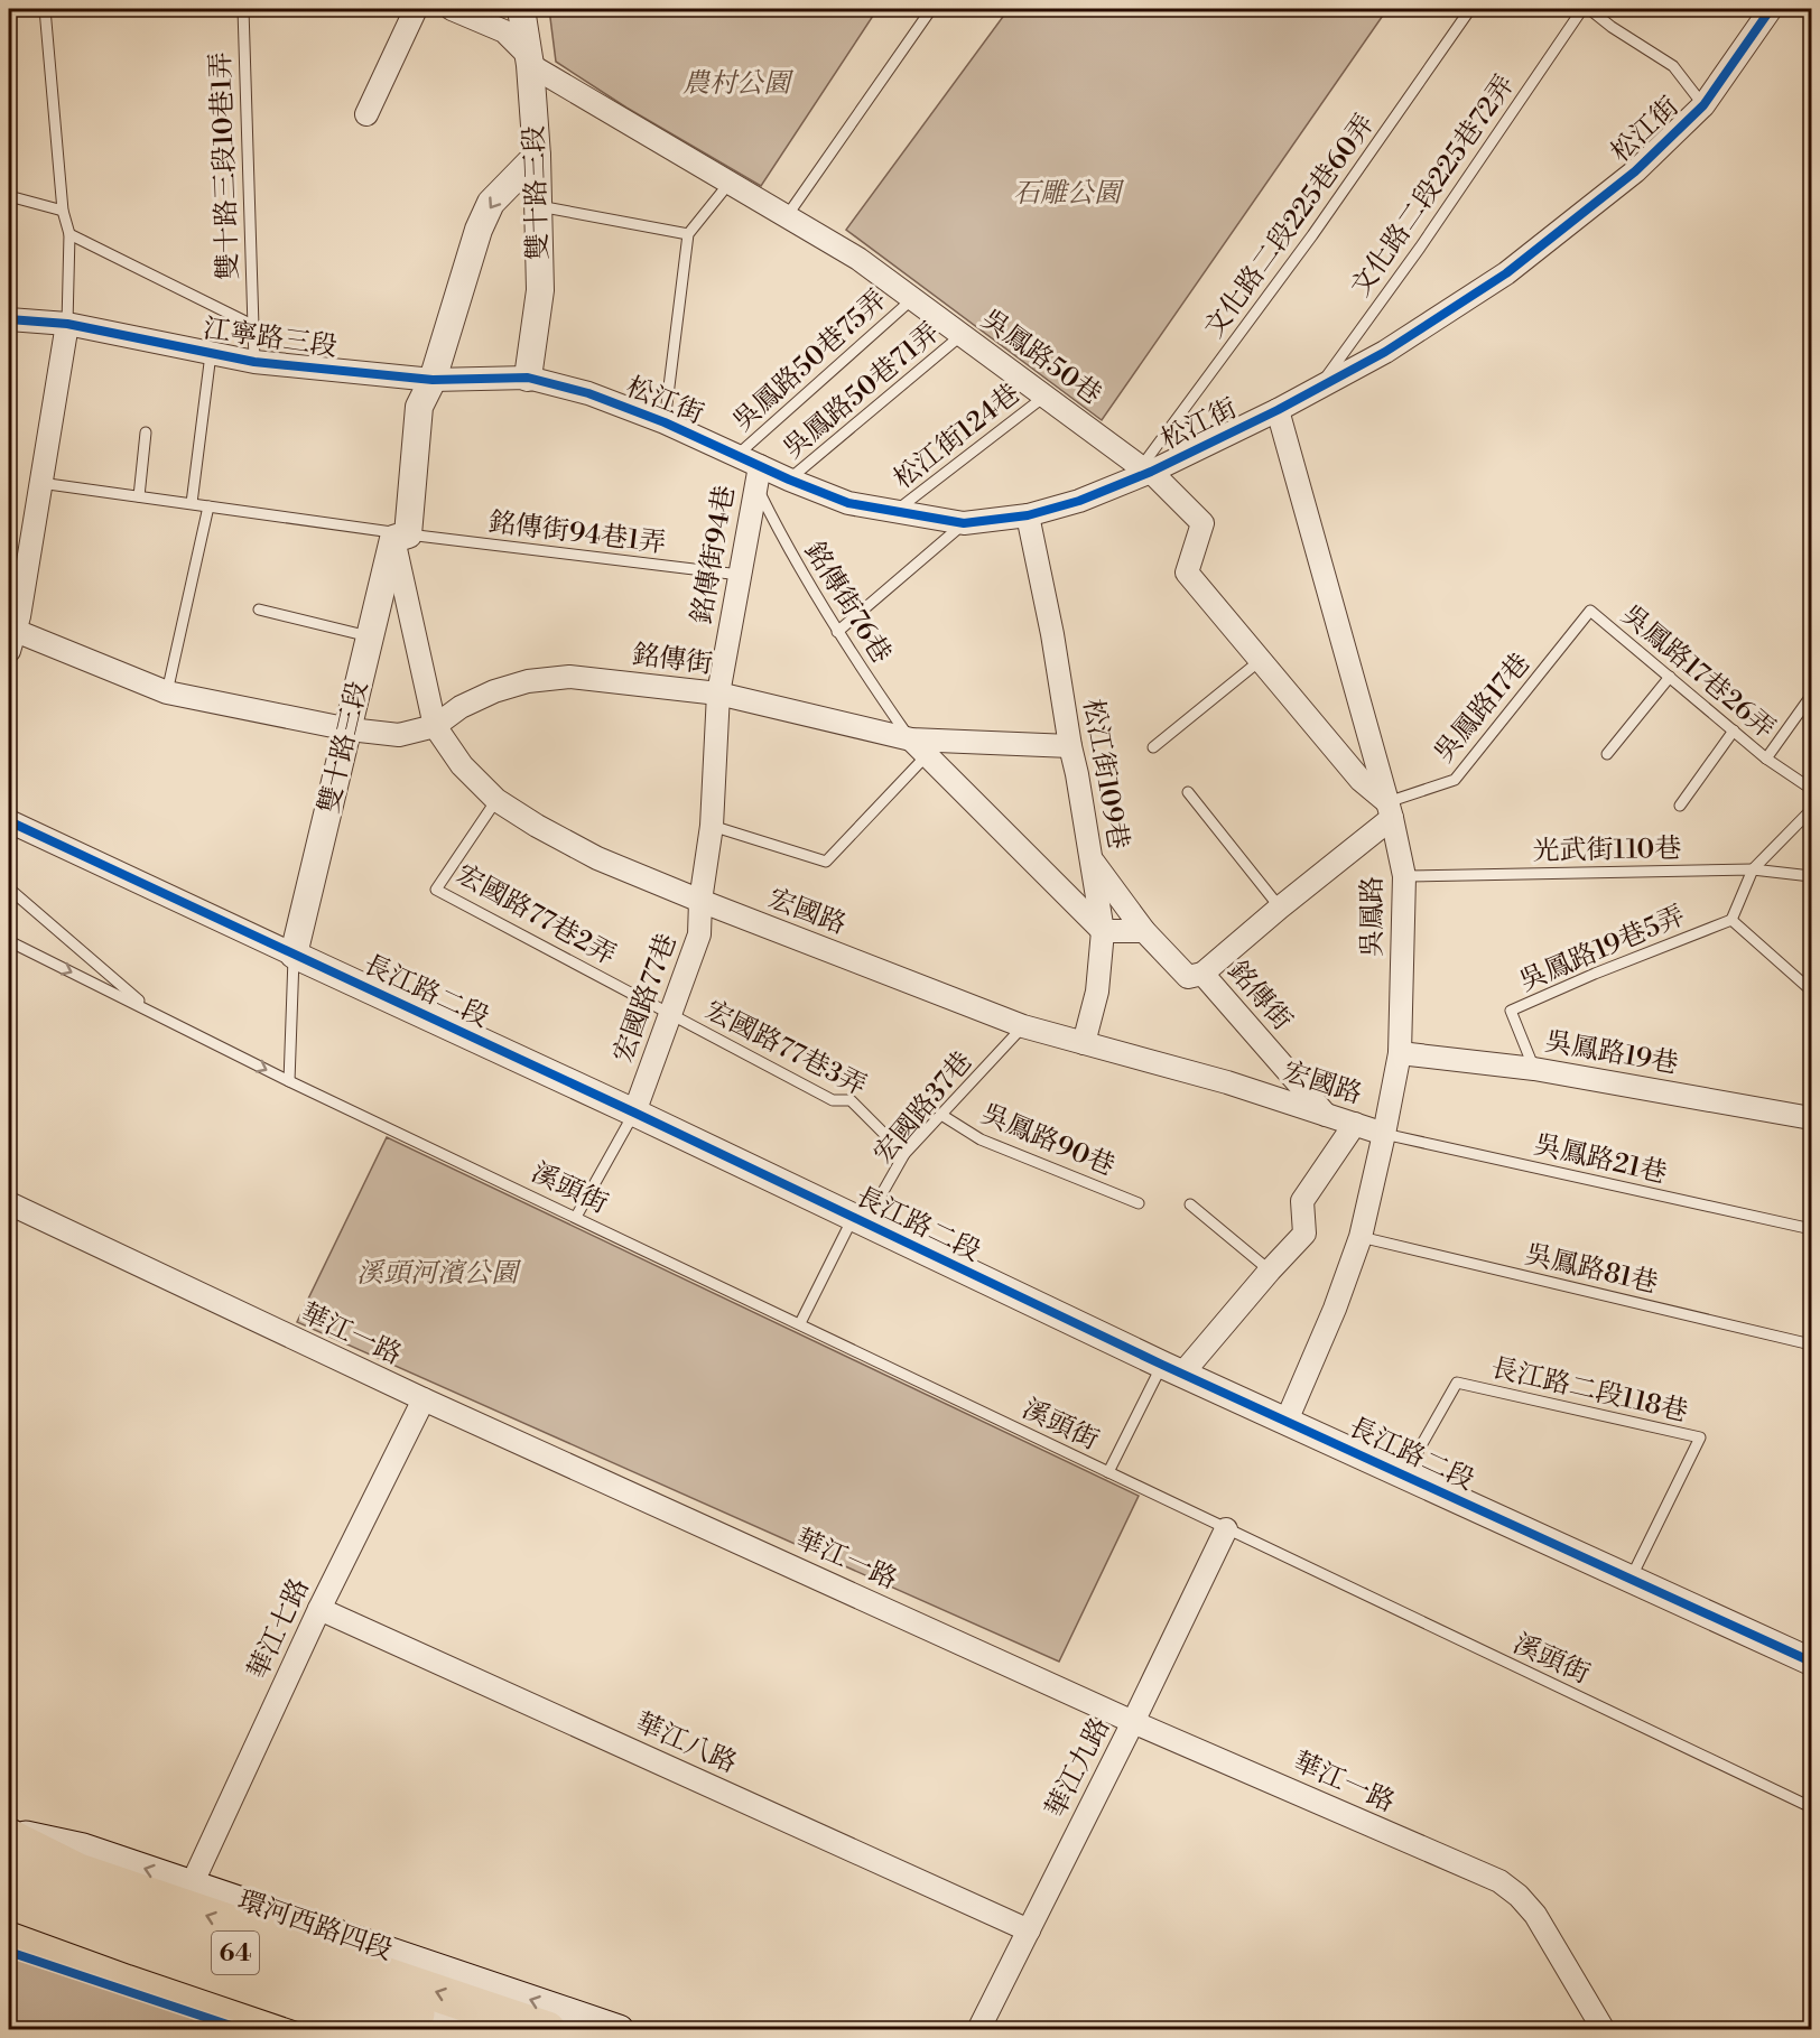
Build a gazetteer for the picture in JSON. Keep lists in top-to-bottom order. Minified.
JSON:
{"streets":{"highway":["64"],"main road":["環河西路四段"],"street":["松江街","雙十路三段","江寧路三段","吳鳳路50巷","銘傳街94巷","銘傳街","松江街109巷","宏國路","吳鳳路","長江路二段","宏國路77巷","吳鳳路19巷","華江一路","華江七路","華江八路","華江九路"],"lane":["雙十路三段10巷1弄","文化路二段225巷72弄","文化路二段225巷60弄","吳鳳路50巷75弄","吳鳳路50巷71弄","松江街124巷","銘傳街94巷1弄","銘傳街76巷","吳鳳路17巷26弄","吳鳳路17巷","光武街110巷","宏國路77巷2弄","吳鳳路19巷5弄","宏國路77巷3弄","宏國路37巷","吳鳳路90巷","吳鳳路21巷","溪頭街","吳鳳路81巷","長江路二段118巷"]},"crossings":[["松江街","文化路二段225巷72弄"],["松江街","雙十路三段"],["松江街","文化路二段225巷60弄"],["松江街","江寧路三段"],["松江街","吳鳳路50巷"],["松江街","吳鳳路50巷75弄"],["松江街","吳鳳路50巷71弄"],["松江街","松江街124巷"],["松江街","銘傳街94巷"],["松江街","銘傳街76巷"],["松江街","松江街109巷"],["松江街","吳鳳路"],["雙十路三段10巷1弄","江寧路三段"],["雙十路三段","江寧路三段"],["雙十路三段","吳鳳路50巷"],["雙十路三段","銘傳街94巷1弄"],["雙十路三段","宏國路"],["雙十路三段","長江路二段"],["文化路二段225巷60弄","吳鳳路50巷"],["吳鳳路50巷","吳鳳路50巷75弄"],["吳鳳路50巷","吳鳳路50巷71弄"],["吳鳳路50巷","松江街124巷"],["吳鳳路50巷","吳鳳路17巷"],["吳鳳路50巷","吳鳳路"],["銘傳街94巷1弄","銘傳街94巷"],["銘傳街94巷1弄","宏國路"],["銘傳街94巷","銘傳街76巷"],["銘傳街94巷","銘傳街"],["銘傳街94巷","宏國路77巷"],["銘傳街76巷","銘傳街"],["銘傳街","松江街109巷"],["銘傳街","宏國路"],["吳鳳路17巷26弄","吳鳳路17巷"],["吳鳳路17巷","吳鳳路"],["松江街109巷","宏國路"],["光武街110巷","吳鳳路"],["宏國路","宏國路77巷2弄"],["宏國路","吳鳳路"],["宏國路","宏國路77巷"],["宏國路","宏國路37巷"],["宏國路","吳鳳路21巷"],["宏國路77巷2弄","宏國路77巷"],["宏國路77巷2弄","宏國路77巷3弄"],["吳鳳路","長江路二段"],["吳鳳路","吳鳳路19巷"],["吳鳳路","吳鳳路21巷"],["吳鳳路","吳鳳路81巷"],["吳鳳路19巷5弄","吳鳳路19巷"],["長江路二段","宏國路77巷"],["長江路二段","宏國路37巷"],["長江路二段","長江路二段118巷"],["宏國路77巷","宏國路77巷3弄"],["宏國路77巷3弄","宏國路37巷"],["宏國路37巷","吳鳳路90巷"],["宏國路37巷","溪頭街"],["溪頭街","華江九路"],["華江一路","華江七路"],["華江一路","華江九路"],["華江七路","華江八路"],["華江七路","環河西路四段"],["華江八路","華江九路"]],"parks":["農村公園","石雕公園","溪頭河濱公園"]}
